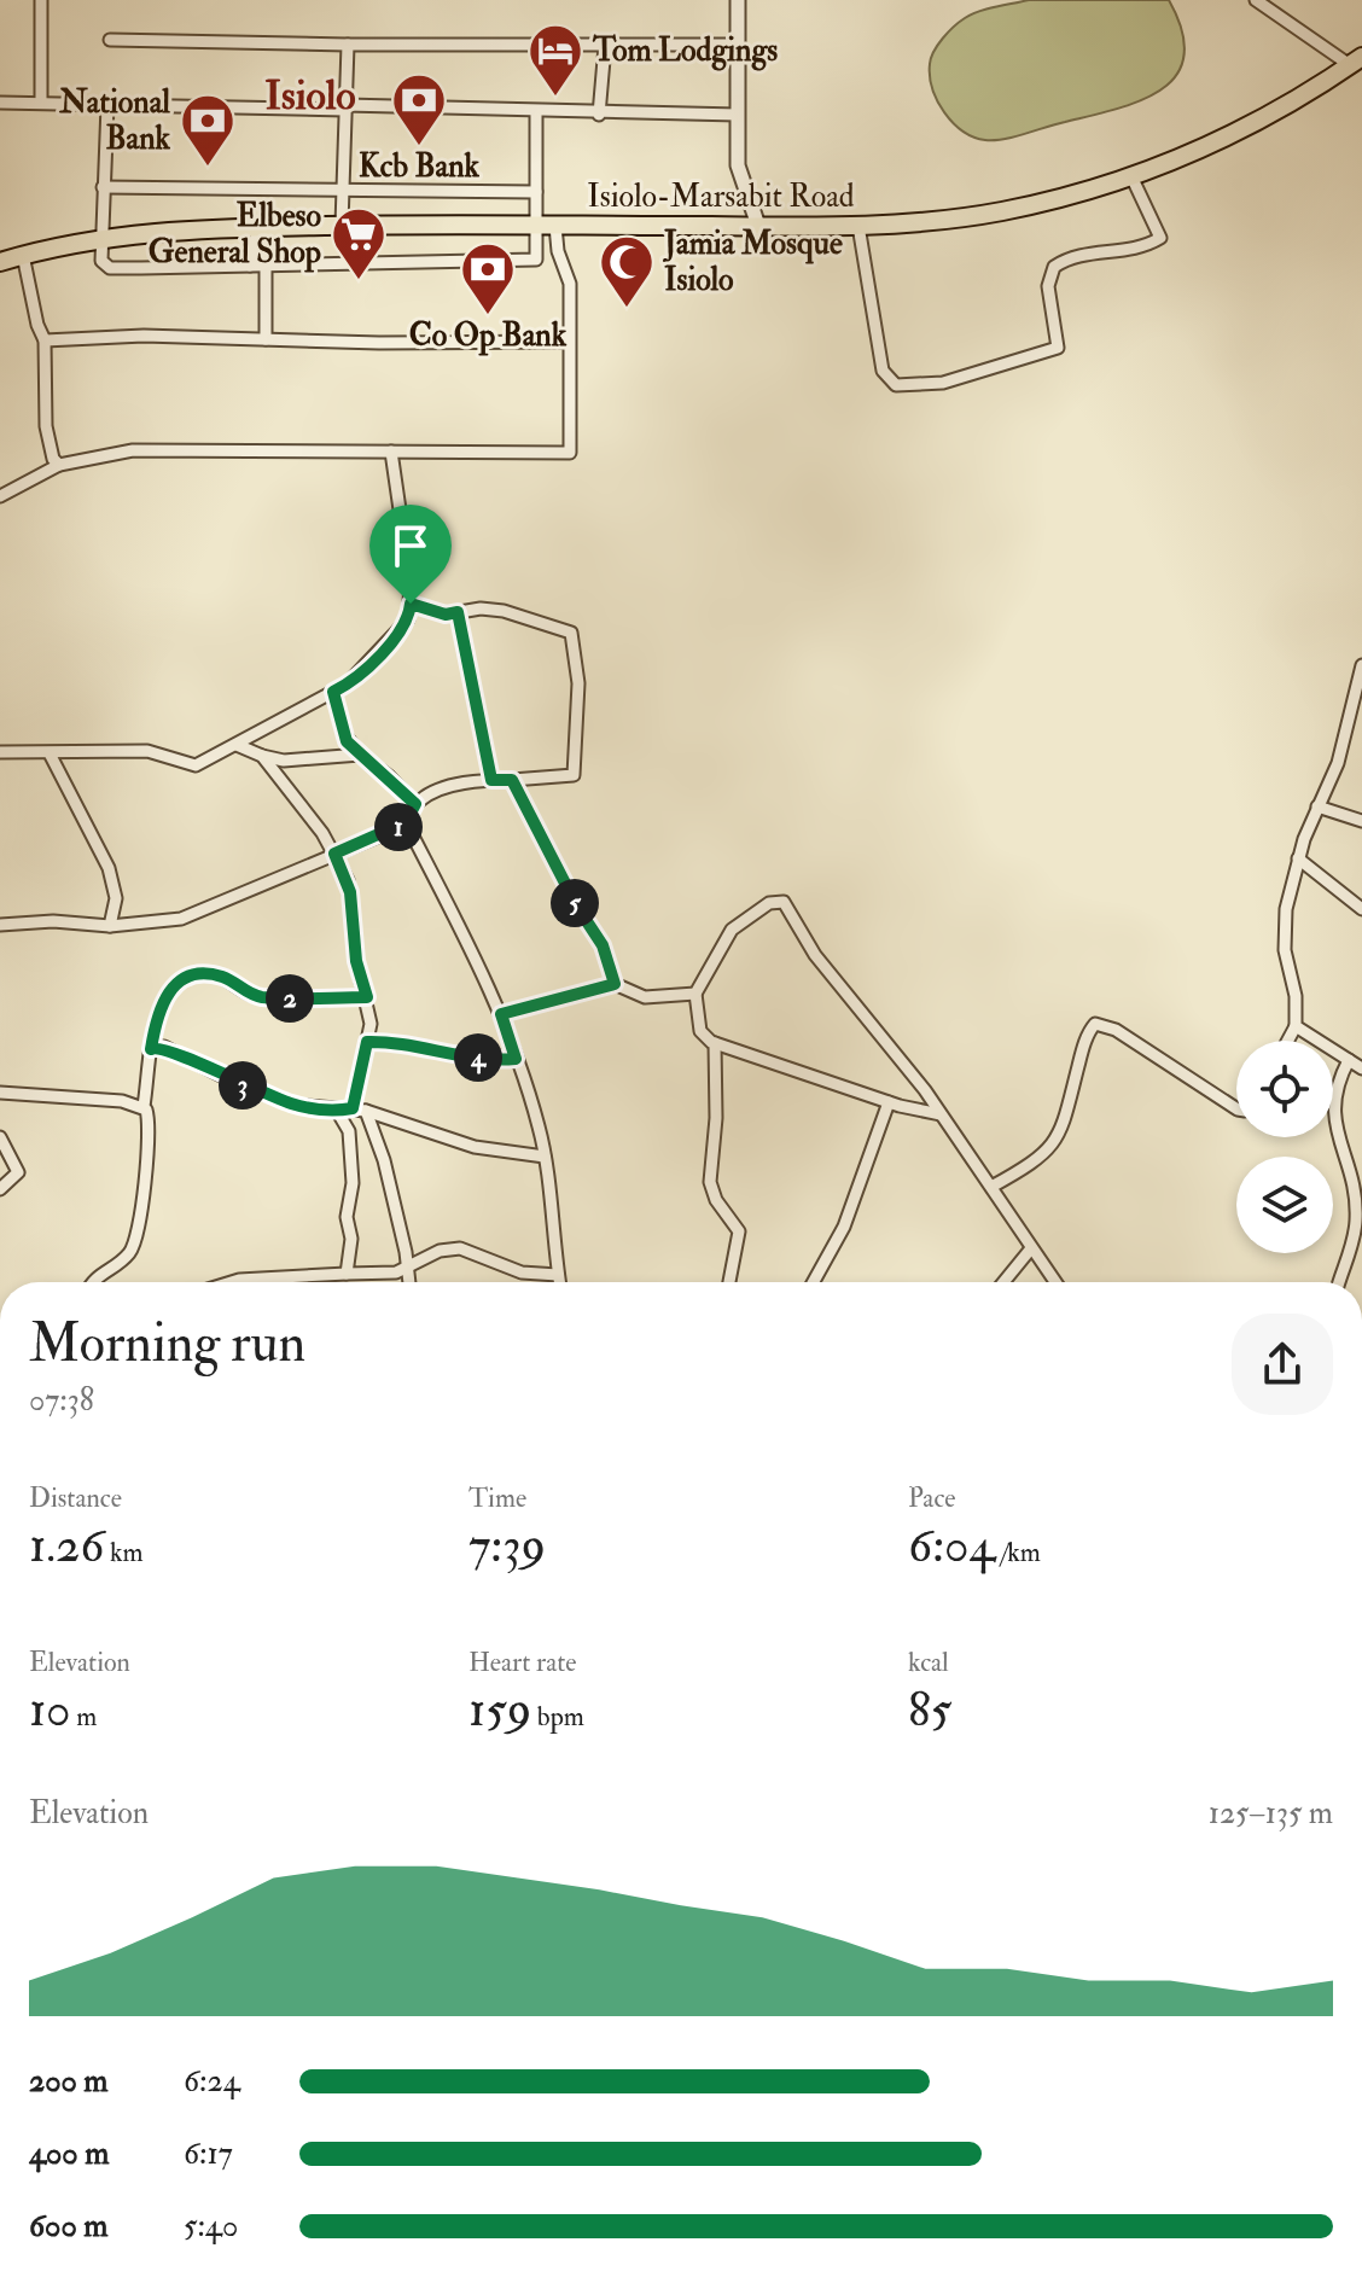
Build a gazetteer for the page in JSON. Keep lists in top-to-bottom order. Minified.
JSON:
{"streets":{"highway":["Isiolo-Marsabit Road"]},"districts":["Isiolo"],"places":{"hotel":["Tom Lodgings"],"bank":["Kcb Bank","National Bank","Co Op Bank"],"supermarket":["Elbeso General Shop"],"mosque":["Jamia Mosque Isiolo"]},"page":{"pins":["1","5","2","4","3"],"heading":["Morning run","07:38"],"stats":[["Distance","1.26 km"],["Time","7:39"],["Pace","6:04 /km"],["Elevation","10 m"],["Heart rate","159 bpm"],["kcal","85"]],"chart":["Elevation","125–135 m"],"list":[{"name":"200 m","note":"6:24"},{"name":"400 m","note":"6:17"},{"name":"600 m","note":"5:40"}]}}
